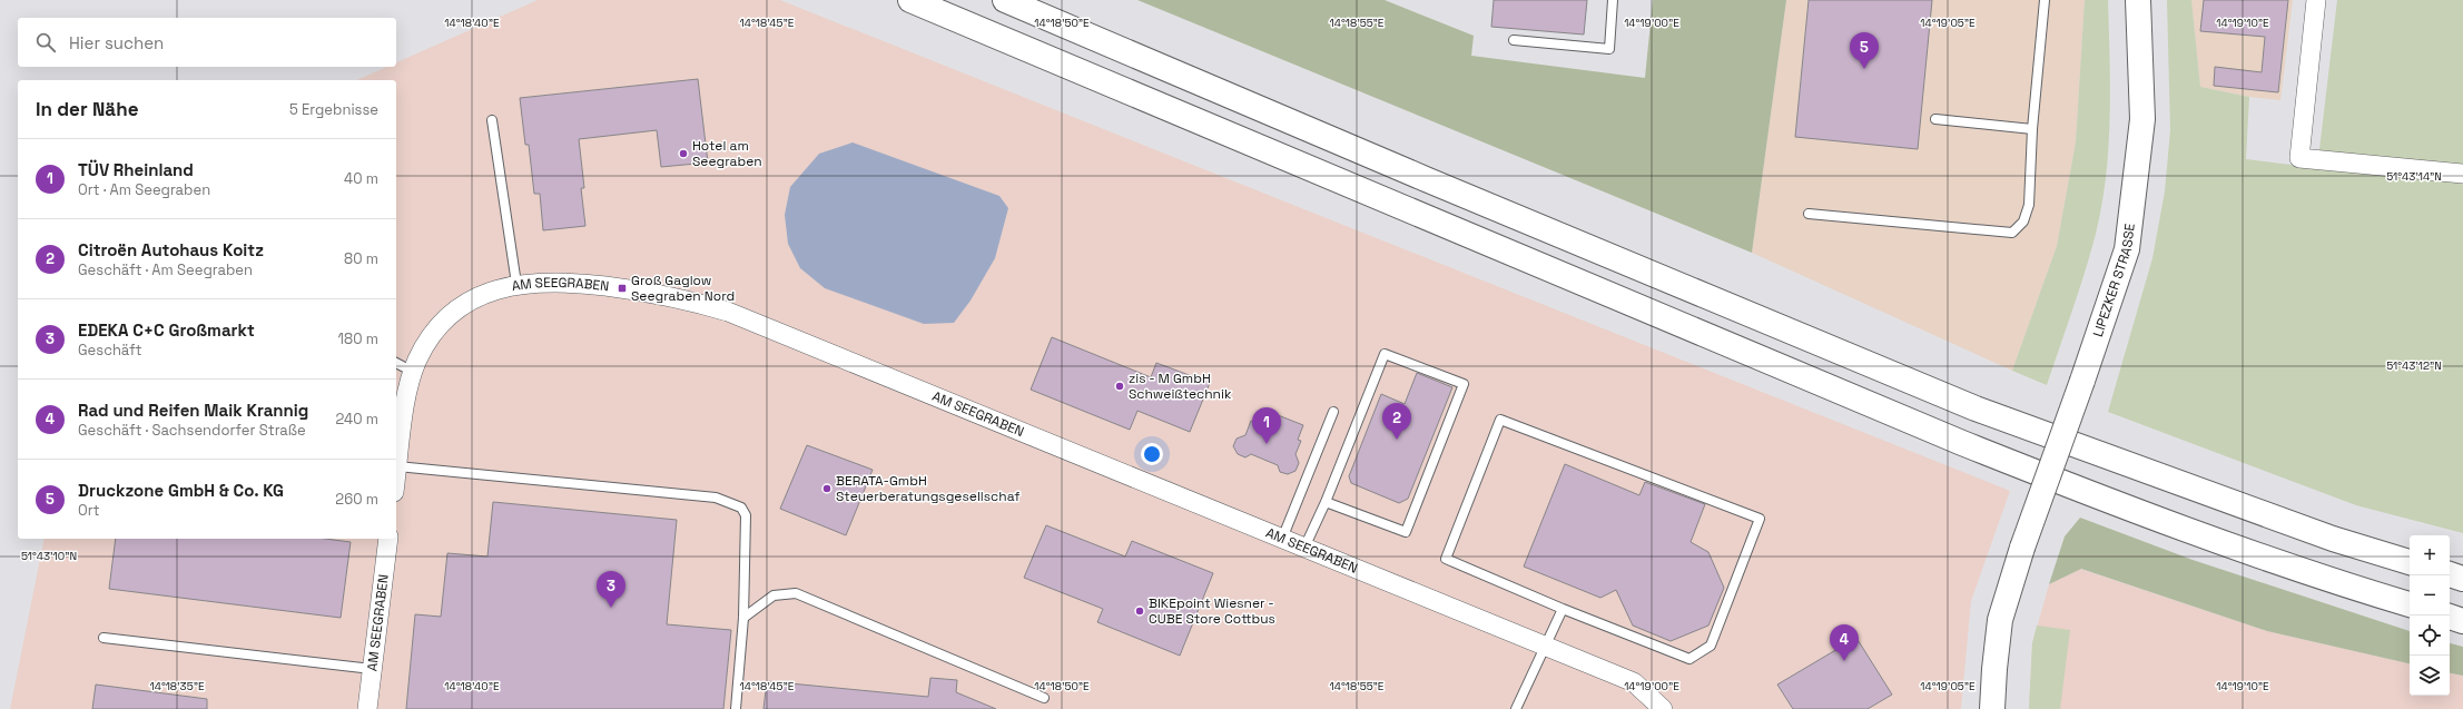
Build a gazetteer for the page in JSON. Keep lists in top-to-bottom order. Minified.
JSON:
{"streets":{"main road":["LIPEZKER STRASSE"],"street":["AM SEEGRABEN"]},"places":{"other":["Hotel am Seegraben","zis - M GmbH Schweißtechnik","BERATA-GmbH Steuerberatungsgesellschaf","BIKEpoint Wiesner - CUBE Store Cottbus"],"transit":["Groß Gaglow Seegraben Nord"]},"page":{"search":"Hier suchen","pins":["5","2","1","3","4"],"heading":["In der Nähe","5 Ergebnisse"],"list":[{"mark":"1","name":"TÜV Rheinland","note":"Ort · Am Seegraben","value":"40 m"},{"mark":"2","name":"Citroën Autohaus Koitz","note":"Geschäft · Am Seegraben","value":"80 m"},{"mark":"3","name":"EDEKA C+C Großmarkt","note":"Geschäft","value":"180 m"},{"mark":"4","name":"Rad und Reifen Maik Krannig","note":"Geschäft · Sachsendorfer Straße","value":"240 m"},{"mark":"5","name":"Druckzone GmbH & Co. KG","note":"Ort","value":"260 m"}],"map_buttons":["+","−"]},"coordinates":["14°18'40\"E","14°18'45\"E","14°18'50\"E","14°18'55\"E","14°19'00\"E","14°19'05\"E","14°19'10\"E","51°43'14\"N","51°43'12\"N","51°43'10\"N","14°18'35\"E"]}
